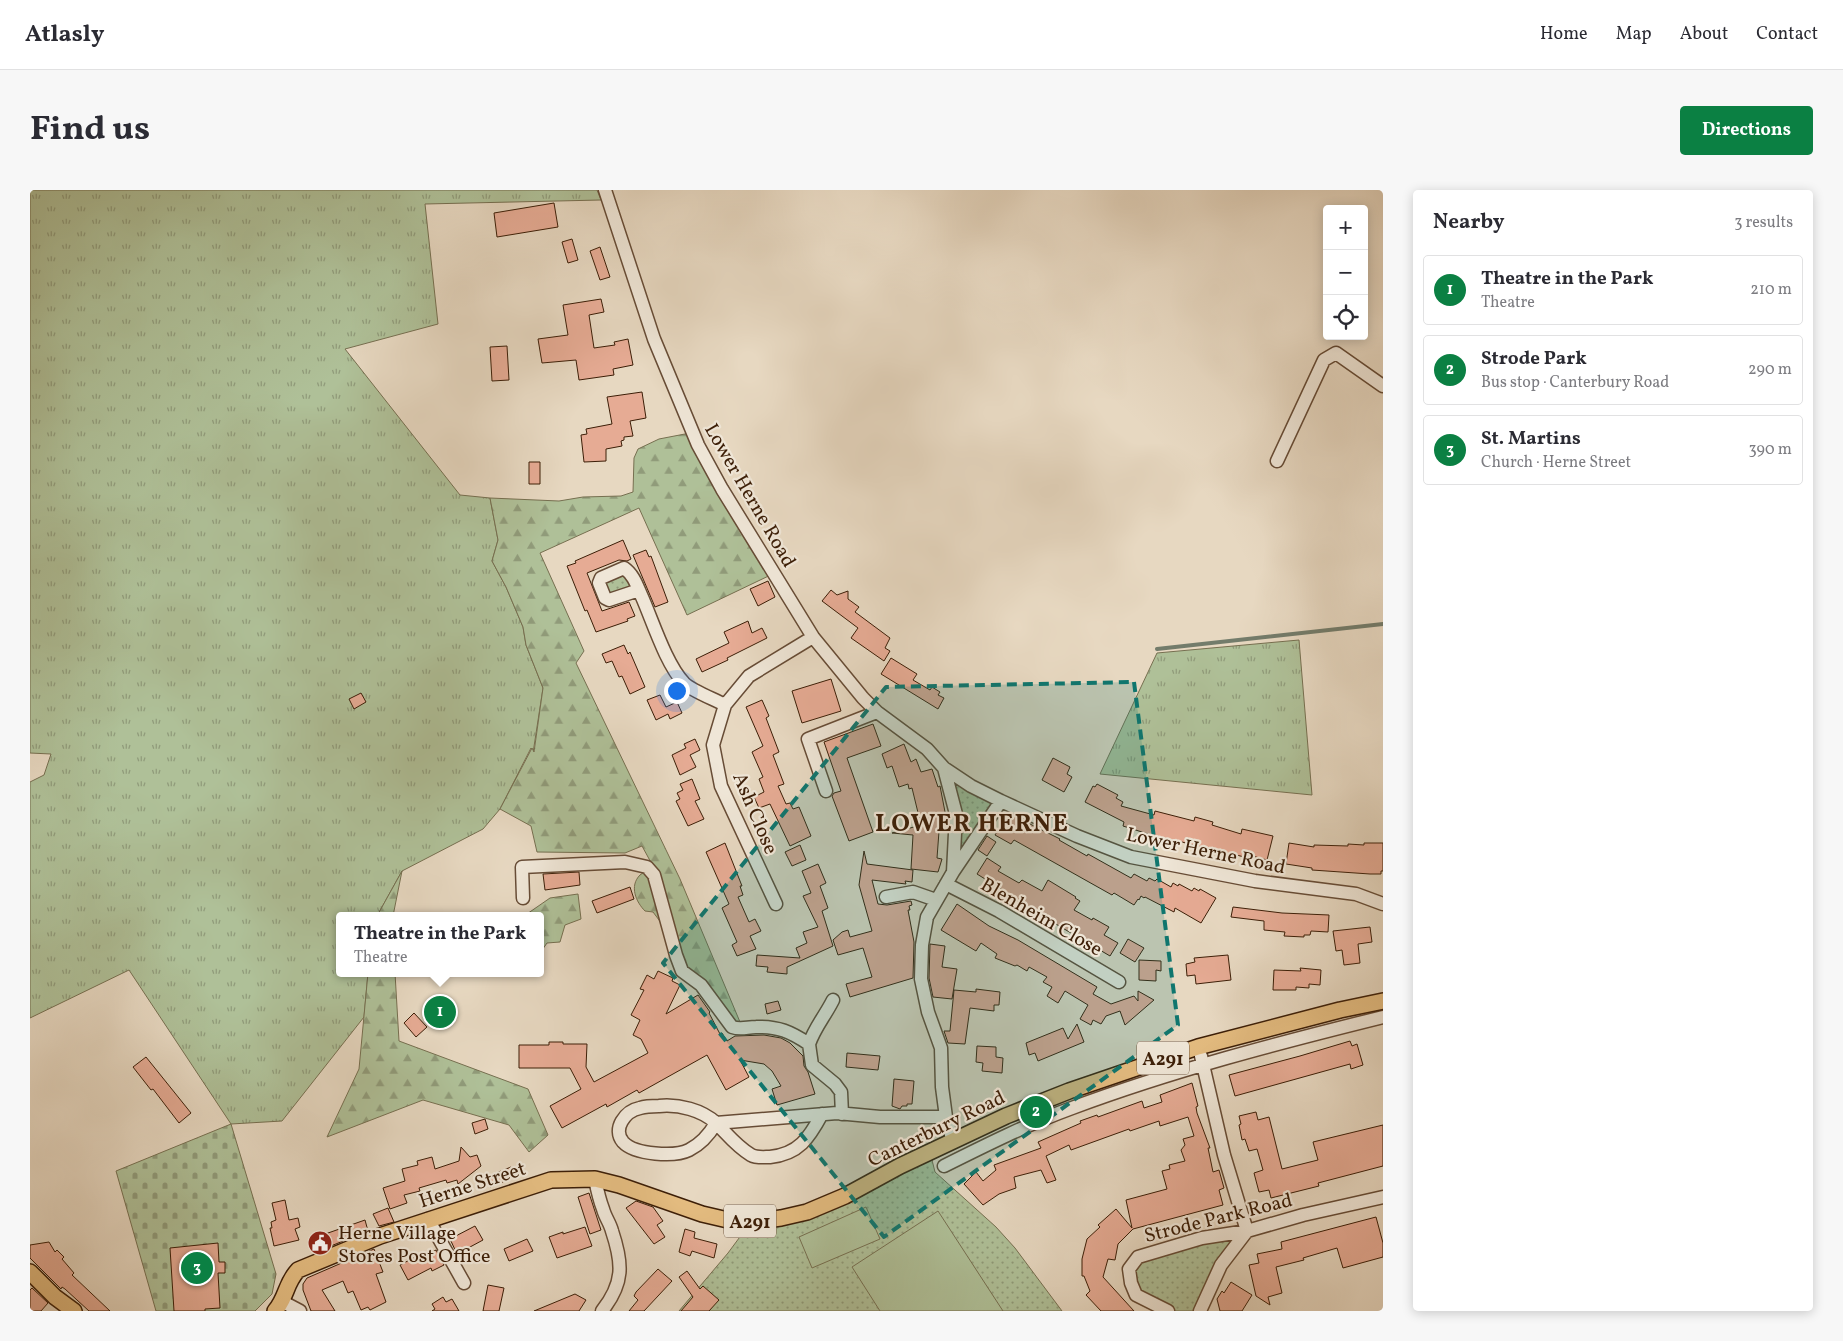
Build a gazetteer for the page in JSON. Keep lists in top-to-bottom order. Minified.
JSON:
{"streets":{"main road":["A291","Canterbury Road","Herne Street"],"street":["Lower Herne Road","Ash Close","Blenheim Close","Strode Park Road"]},"crossings":[["Lower Herne Road","Ash Close"],["Canterbury Road","Herne Street"]],"districts":["LOWER HERNE"],"places":{"public building":["Herne Village Stores Post Office"]},"page":{"header":"Atlasly","nav":["Home","Map","About","Contact"],"title":"Find us","buttons":"Directions","heading":["Nearby","3 results"],"map_buttons":["+","−"],"list":[{"mark":"1","name":"Theatre in the Park","note":"Theatre","value":"210 m"},{"mark":"2","name":"Strode Park","note":"Bus stop · Canterbury Road","value":"290 m"},{"mark":"3","name":"St. Martins","note":"Church · Herne Street","value":"390 m"}],"popup":["Theatre in the Park","Theatre"],"pins":["1","2","3"]}}
